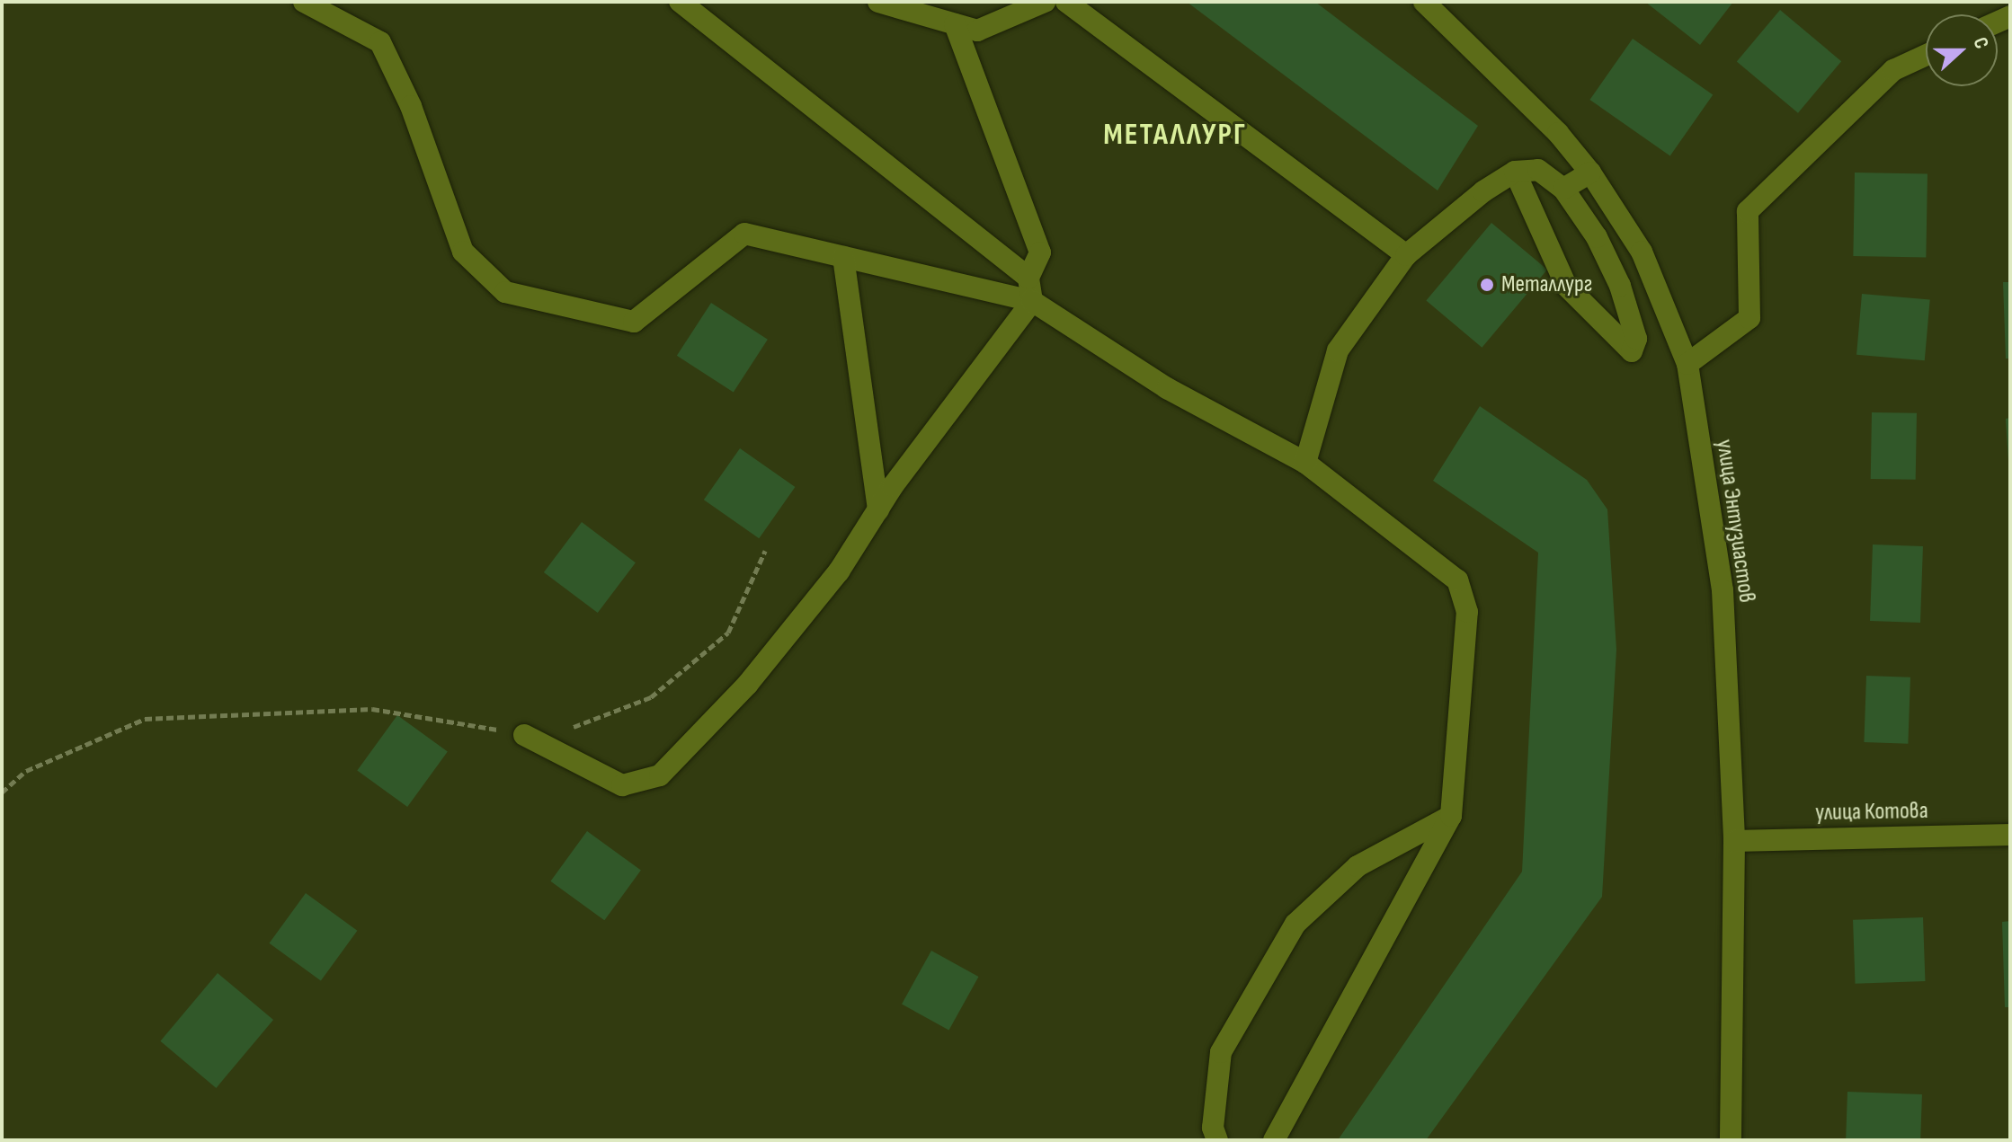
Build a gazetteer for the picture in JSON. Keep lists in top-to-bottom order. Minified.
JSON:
{"streets":{"street":["улица Энтузиастов","улица Котова"]},"crossings":[["улица Энтузиастов","улица Котова"]],"districts":["МЕТАЛЛУРГ"],"places":["Металлург"],"north":"right"}
